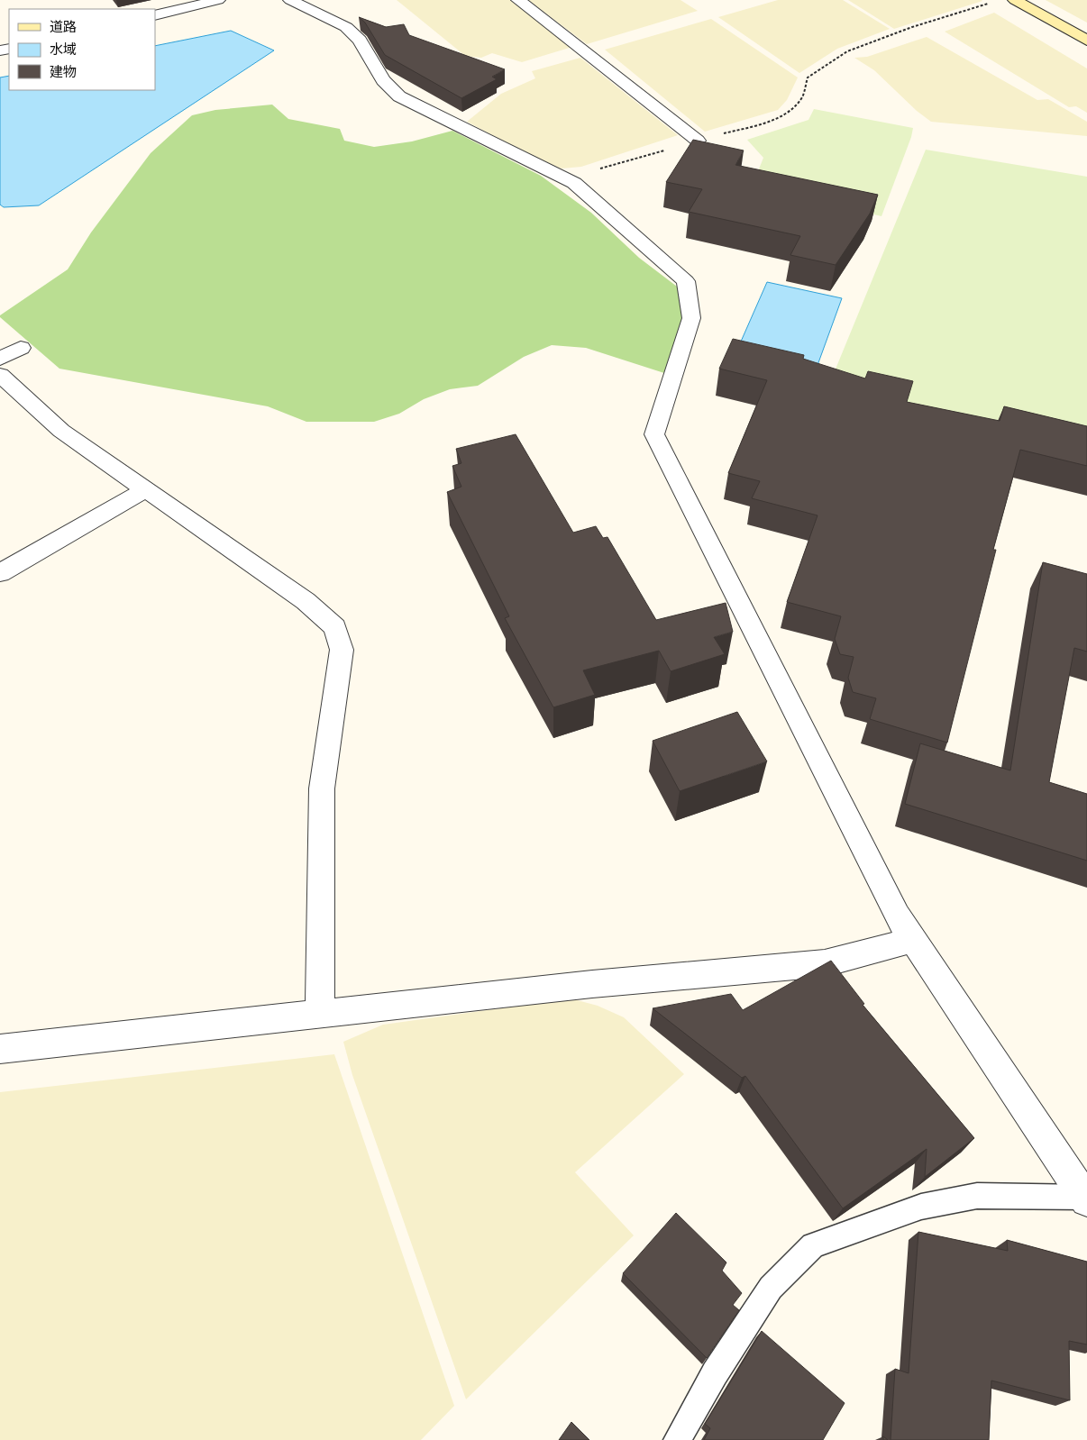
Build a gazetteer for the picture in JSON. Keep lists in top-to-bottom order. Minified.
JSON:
{"legend":["道路","水域","建物"]}
